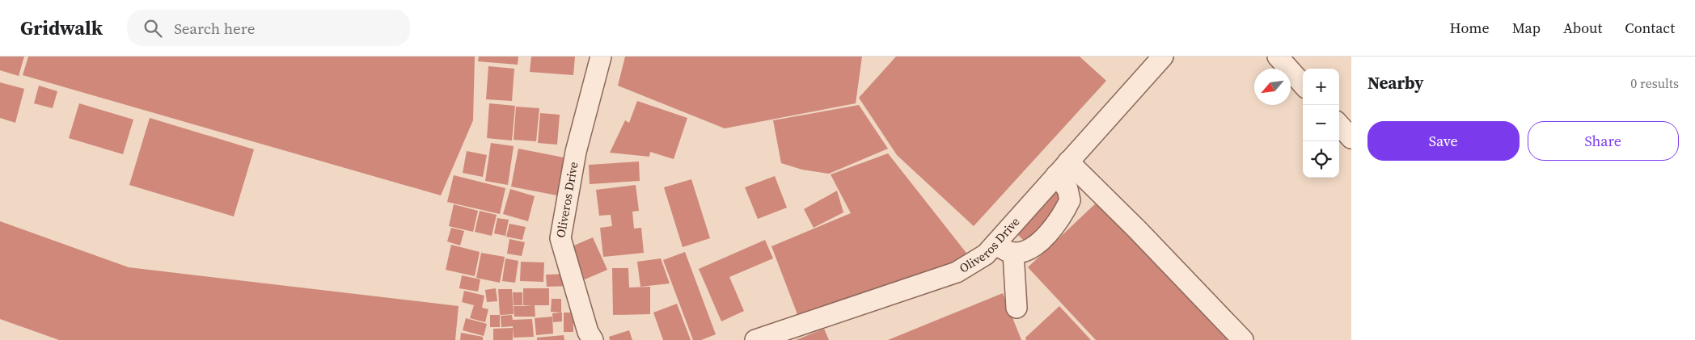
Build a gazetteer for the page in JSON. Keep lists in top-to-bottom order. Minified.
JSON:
{"streets":{"street":["Oliveros Drive"]},"north":"bottom left","page":{"header":"Gridwalk","search":"Search here","nav":["Home","Map","About","Contact"],"heading":["Nearby","0 results"],"map_buttons":["+","−"],"buttons":["Save","Share"]}}
